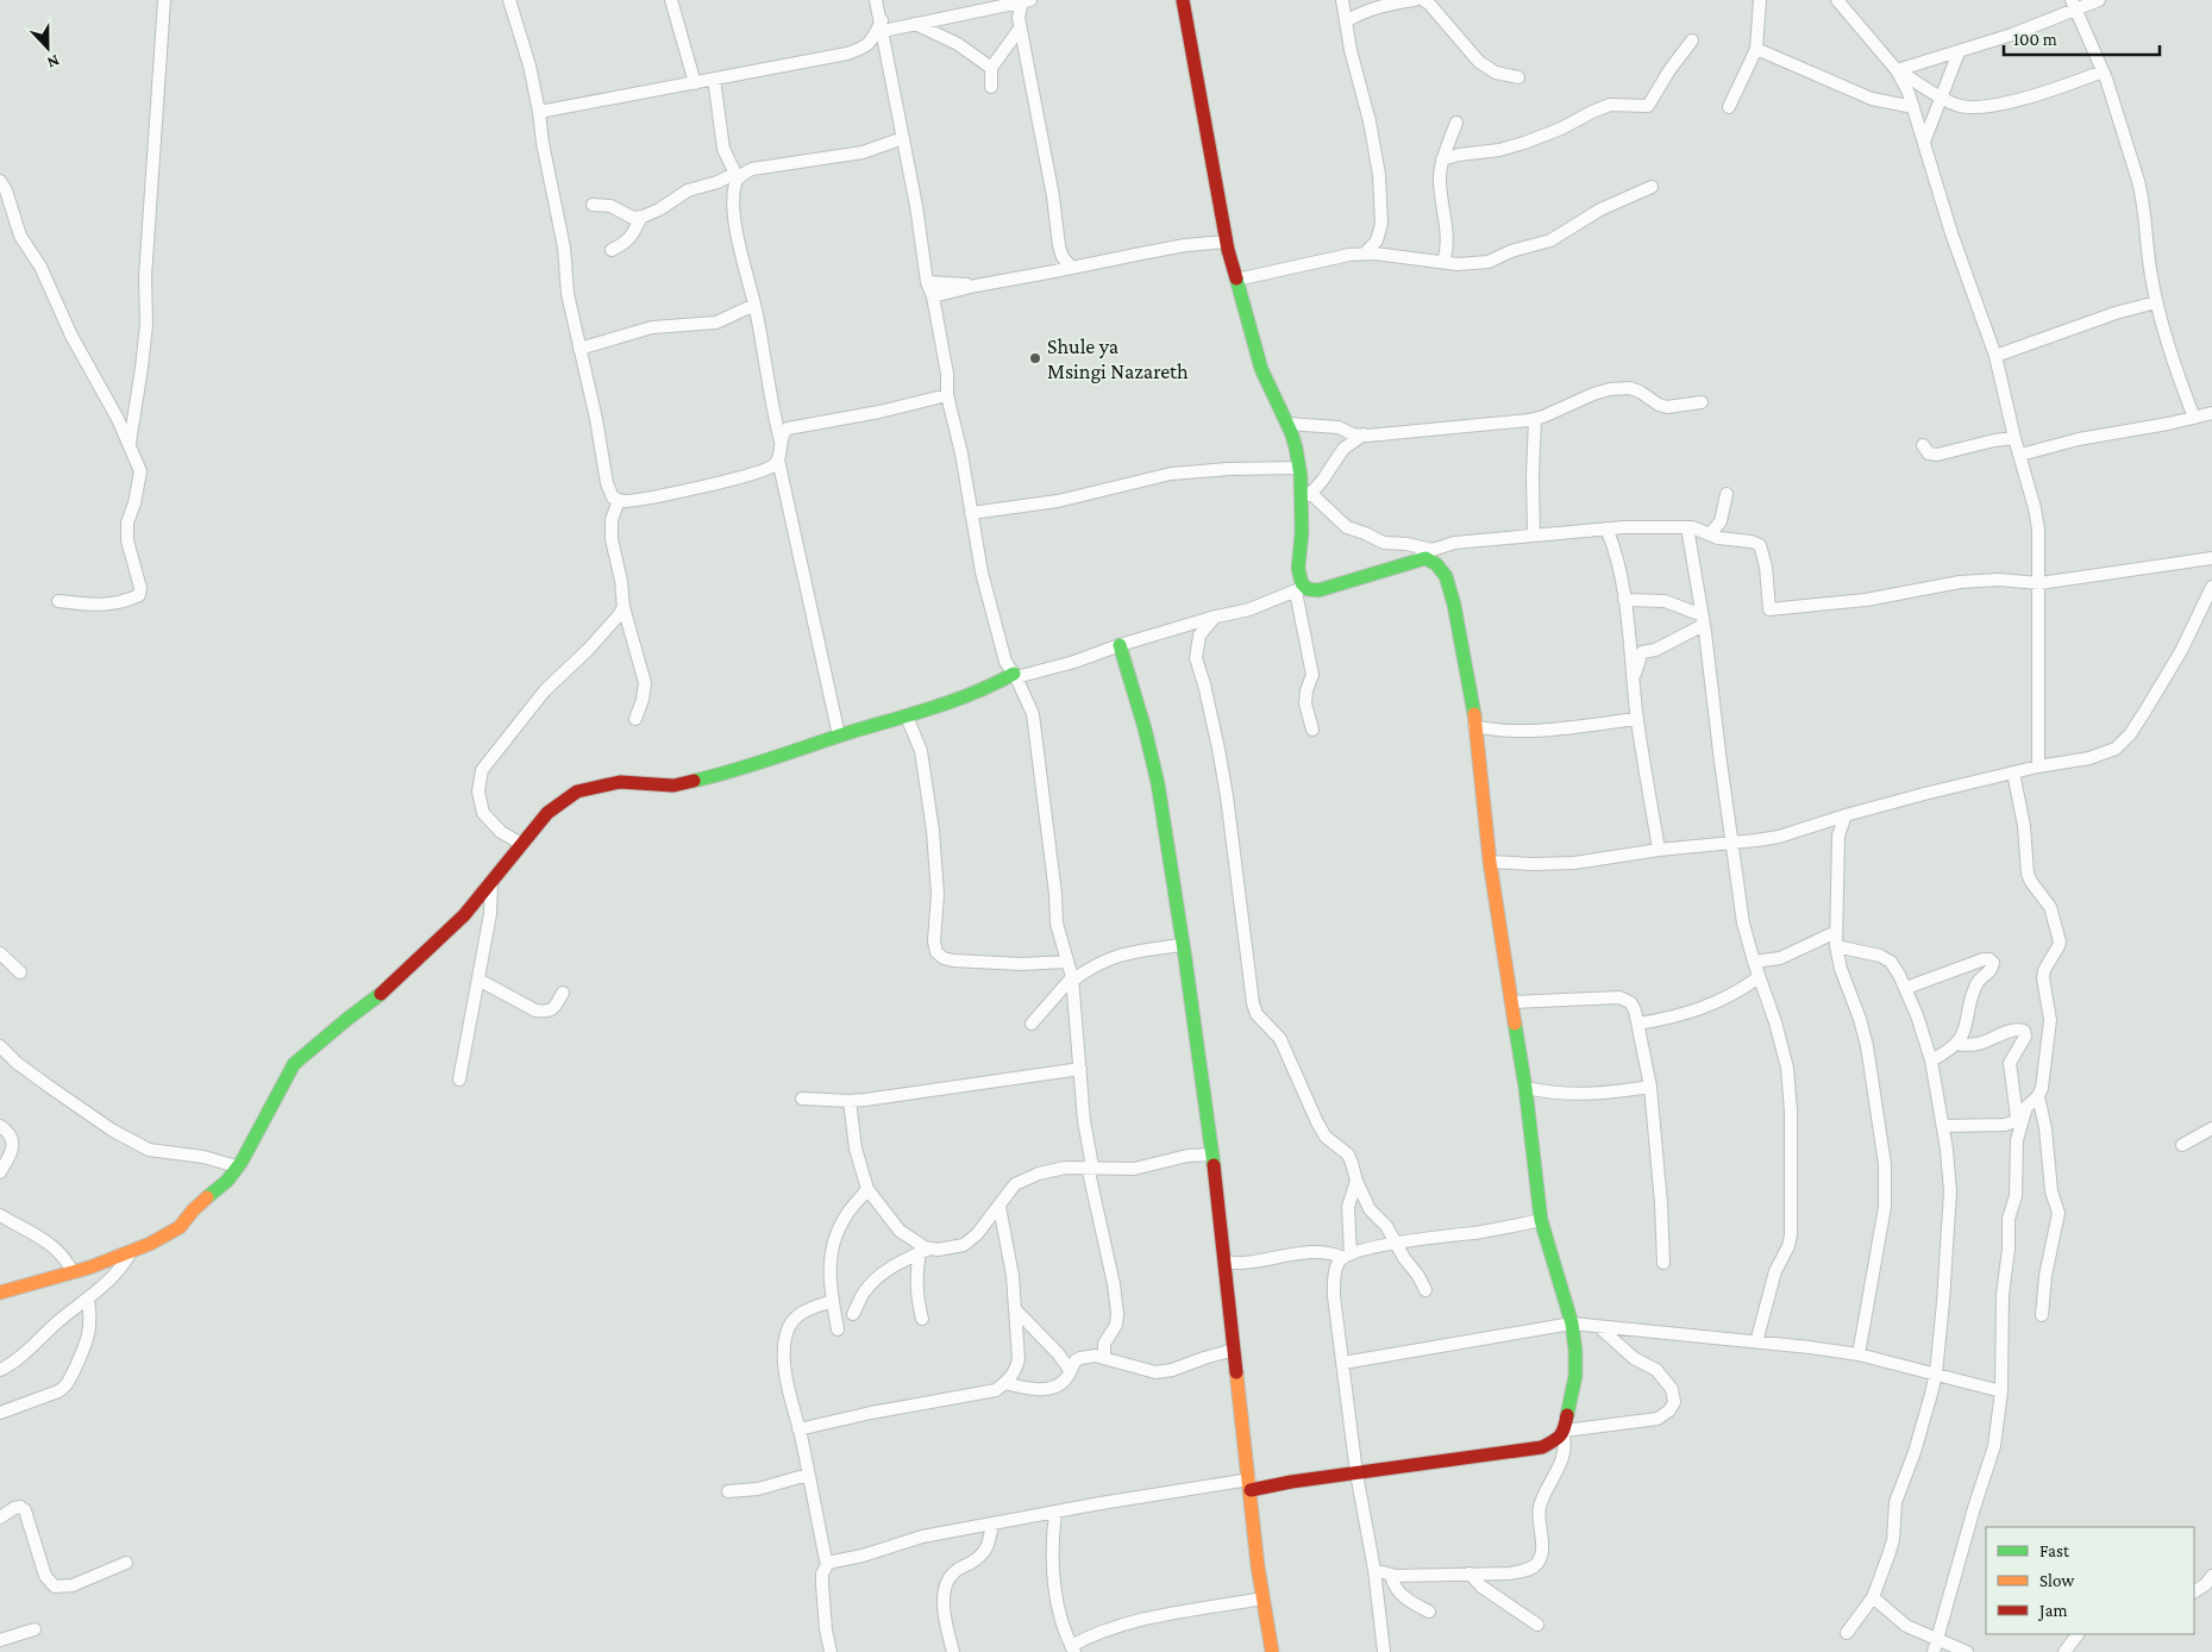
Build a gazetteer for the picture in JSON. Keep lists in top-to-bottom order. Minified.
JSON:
{"places":["Shule ya Msingi Nazareth"],"legend":["Fast","Slow","Jam"],"scale_bar":"100 m","north":"bottom"}
